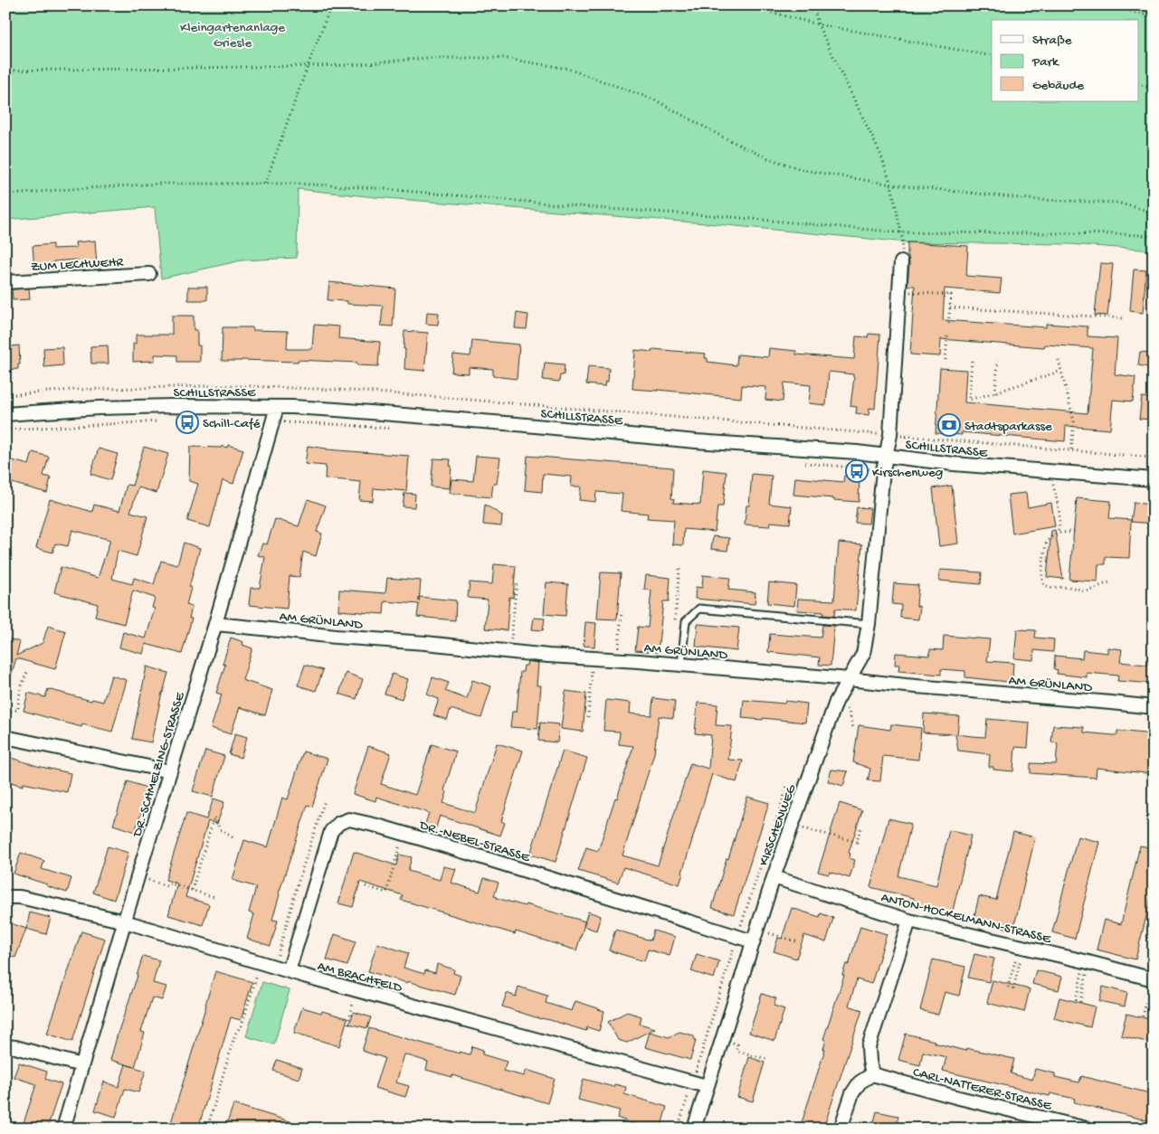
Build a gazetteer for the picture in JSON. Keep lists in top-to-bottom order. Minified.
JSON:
{"streets":{"street":["ZUM LECHWEHR","SCHILLSTRASSE","AM GRÜNLAND","DR.-SCHMELZING-STRASSE","KIRSCHENWEG","DR.-NEBEL-STRASSE","ANTON-HOCKELMANN-STRASSE","AM BRACHFELD","CARL-NATTERER-STRASSE"]},"crossings":[["SCHILLSTRASSE","DR.-SCHMELZING-STRASSE"],["SCHILLSTRASSE","KIRSCHENWEG"],["AM GRÜNLAND","DR.-SCHMELZING-STRASSE"],["AM GRÜNLAND","KIRSCHENWEG"],["DR.-SCHMELZING-STRASSE","AM BRACHFELD"],["KIRSCHENWEG","DR.-NEBEL-STRASSE"],["KIRSCHENWEG","ANTON-HOCKELMANN-STRASSE"],["KIRSCHENWEG","AM BRACHFELD"],["DR.-NEBEL-STRASSE","AM BRACHFELD"]],"parks":["Kleingartenanlage Griesle"],"places":{"bus stop":["Schill-Café","Kirschenweg"],"bank":["Stadtsparkasse"]},"legend":["Straße","Park","Gebäude"]}
